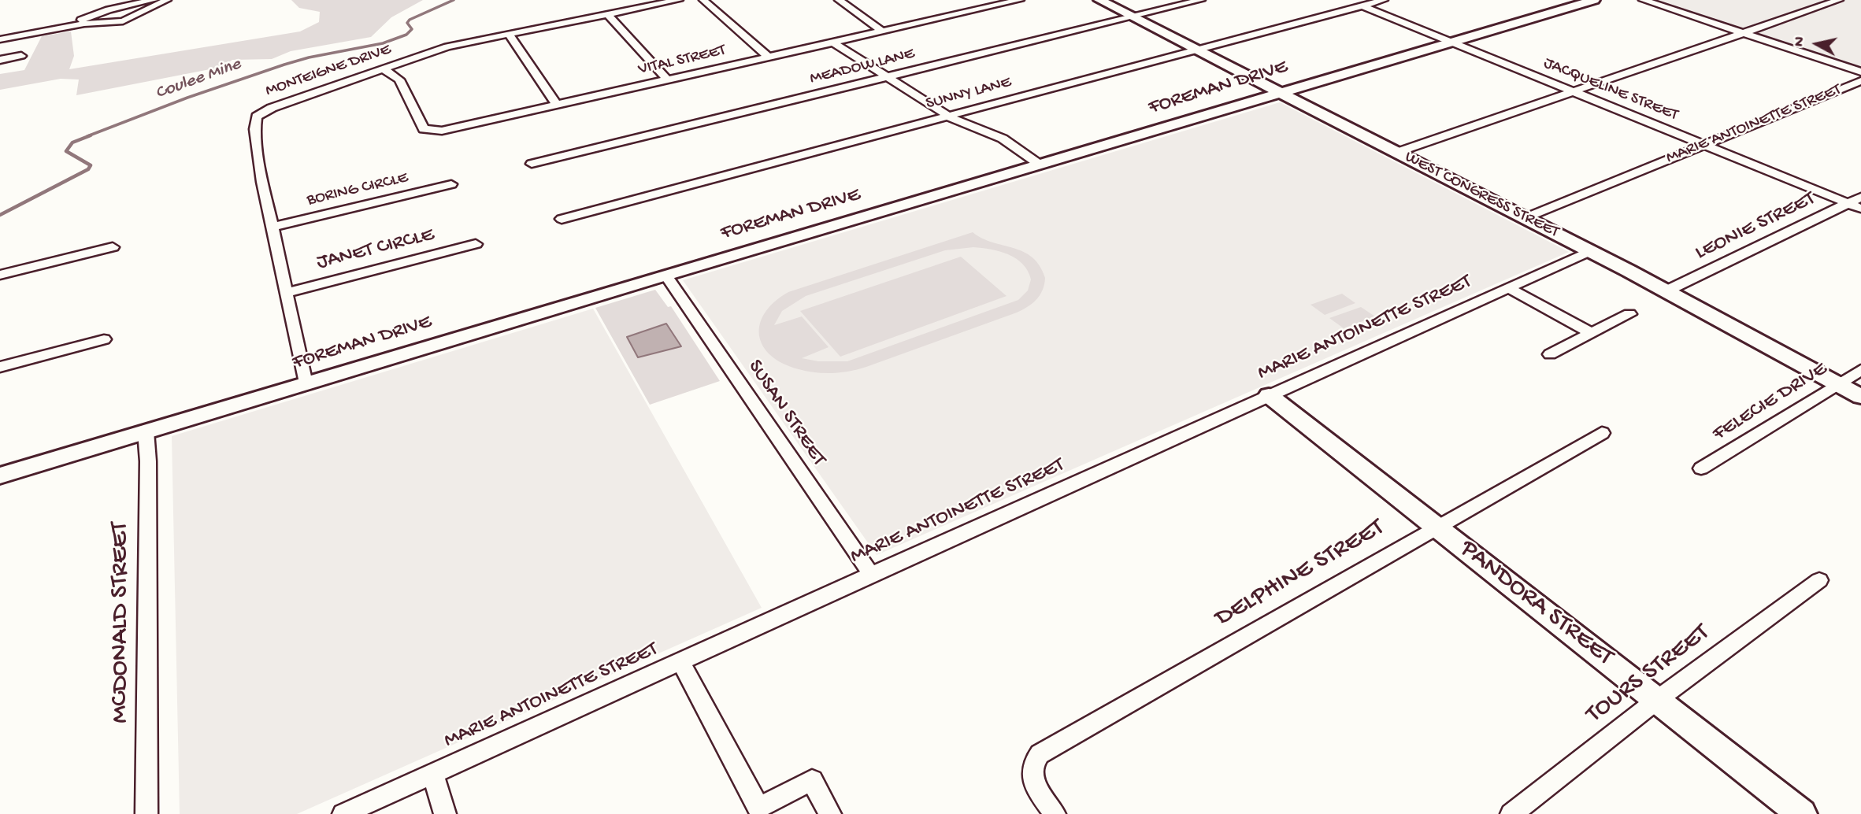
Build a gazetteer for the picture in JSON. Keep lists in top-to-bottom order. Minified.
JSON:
{"streets":{"street":["VITAL STREET","MEADOW LANE","MONTEIGNE DRIVE","FOREMAN DRIVE","JACQUELINE STREET","SUNNY LANE","MARIE ANTOINETTE STREET","BORING CIRCLE","WEST CONGRESS STREET","LEONIE STREET","JANET CIRCLE","FELECIE DRIVE","SUSAN STREET","DELPHINE STREET","PANDORA STREET","MCDONALD STREET","TOURS STREET"]},"crossings":[["VITAL STREET","MONTEIGNE DRIVE"],["MEADOW LANE","WEST CONGRESS STREET"],["MONTEIGNE DRIVE","FOREMAN DRIVE"],["MONTEIGNE DRIVE","BORING CIRCLE"],["MONTEIGNE DRIVE","JANET CIRCLE"],["FOREMAN DRIVE","JACQUELINE STREET"],["FOREMAN DRIVE","WEST CONGRESS STREET"],["FOREMAN DRIVE","SUSAN STREET"],["FOREMAN DRIVE","MCDONALD STREET"],["JACQUELINE STREET","SUNNY LANE"],["JACQUELINE STREET","MARIE ANTOINETTE STREET"],["JACQUELINE STREET","LEONIE STREET"],["SUNNY LANE","WEST CONGRESS STREET"],["MARIE ANTOINETTE STREET","WEST CONGRESS STREET"],["MARIE ANTOINETTE STREET","SUSAN STREET"],["MARIE ANTOINETTE STREET","PANDORA STREET"],["WEST CONGRESS STREET","LEONIE STREET"],["WEST CONGRESS STREET","FELECIE DRIVE"],["DELPHINE STREET","PANDORA STREET"],["PANDORA STREET","TOURS STREET"]],"water":["Coulee Mine"],"north":"left"}
